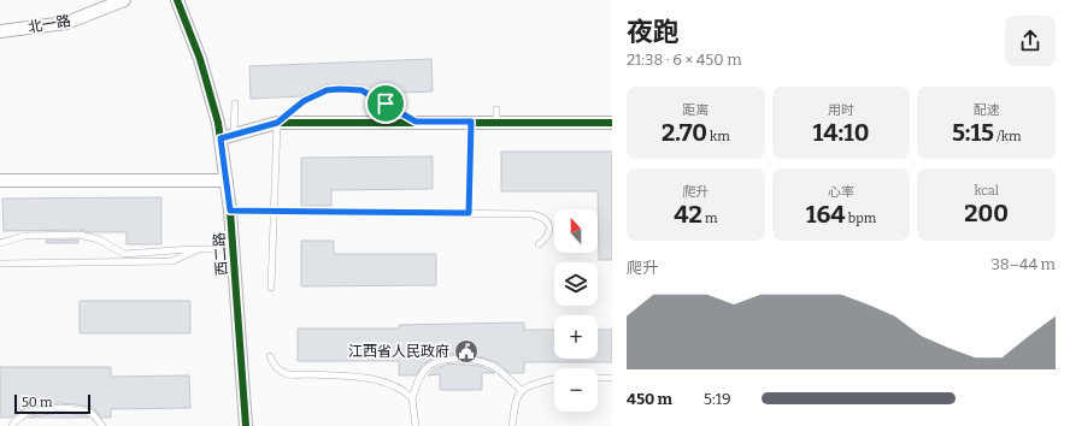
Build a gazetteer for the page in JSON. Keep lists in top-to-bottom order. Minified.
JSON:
{"streets":{"street":["北一路","西二路"]},"places":{"public building":["江西省人民政府"]},"scale_bar":"50 m","north":"top","page":{"heading":["夜跑","21:38 · 6 × 450 m"],"stats":[["距离","2.70 km"],["用时","14:10"],["配速","5:15 /km"],["爬升","42 m"],["心率","164 bpm"],["kcal","200"]],"map_buttons":["+","−"],"chart":["爬升","38–44 m"],"list":[{"name":"450 m","note":"5:19"}],"scale":"50 m"}}
